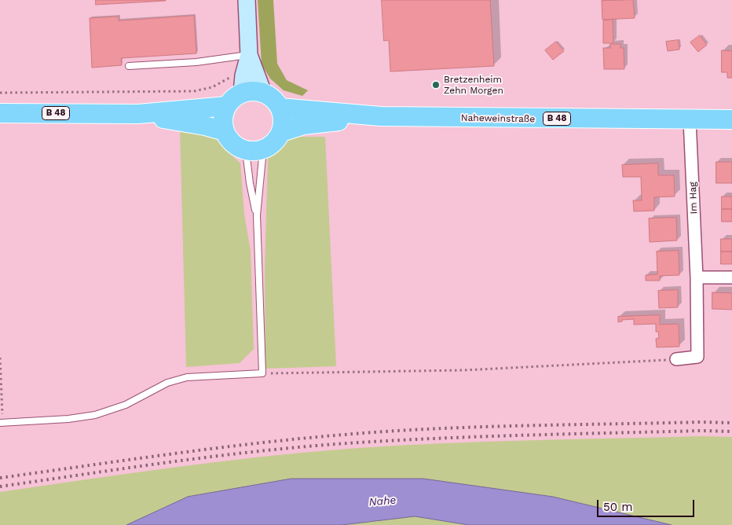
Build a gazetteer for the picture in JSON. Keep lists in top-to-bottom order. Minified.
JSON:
{"streets":{"main road":["B 48","Naheweinstraße"],"street":["Im Hag"]},"crossings":[["B 48","Naheweinstraße"],["Naheweinstraße","Im Hag"]],"water":["Nahe"],"places":["Bretzenheim Zehn Morgen"],"scale_bar":"50 m"}
